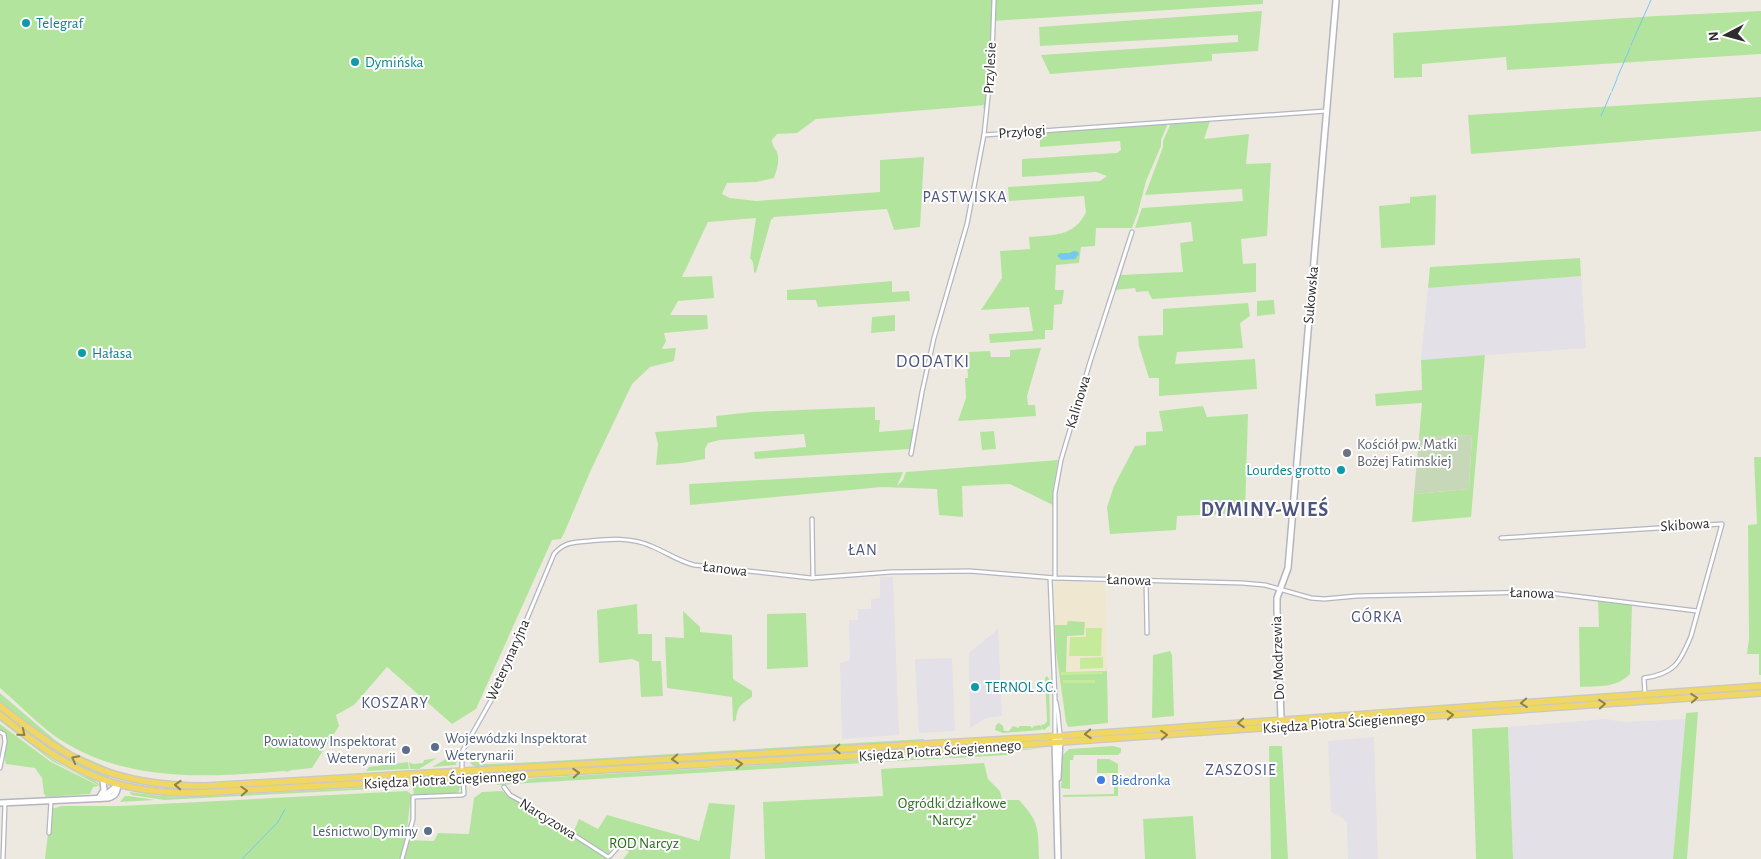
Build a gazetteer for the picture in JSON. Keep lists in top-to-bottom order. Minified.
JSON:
{"streets":{"main road":["Księdza Piotra Ściegiennego"],"street":["Przylesie","Przyłogi","Sukowska","Kalinowa","Skibowa","Łanowa","Do Modrzewia","Weterynaryjna","Narcyzowa"]},"crossings":[["Przylesie","Przyłogi"],["Przyłogi","Sukowska"],["Sukowska","Łanowa"],["Sukowska","Do Modrzewia"],["Kalinowa","Łanowa"],["Skibowa","Łanowa"],["Skibowa","Księdza Piotra Ściegiennego"],["Łanowa","Do Modrzewia"],["Łanowa","Weterynaryjna"],["Do Modrzewia","Księdza Piotra Ściegiennego"],["Weterynaryjna","Księdza Piotra Ściegiennego"]],"districts":["PASTWISKA","DODATKI","DYMINY-WIEŚ","ŁAN","GÓRKA","KOSZARY","ZASZOSIE"],"parks":["Ogródki działkowe \"Narcyz\"","ROD Narcyz"],"places":["Telegraf","Dymińska","Hałasa","Kościół pw. Matki Bożej Fatimskiej","Lourdes grotto","TERNOL S.C.","Wojewódzki Inspektorat Weterynarii","Powiatowy Inspektorat Weterynarii","Biedronka","Leśnictwo Dyminy"],"north":"left"}
